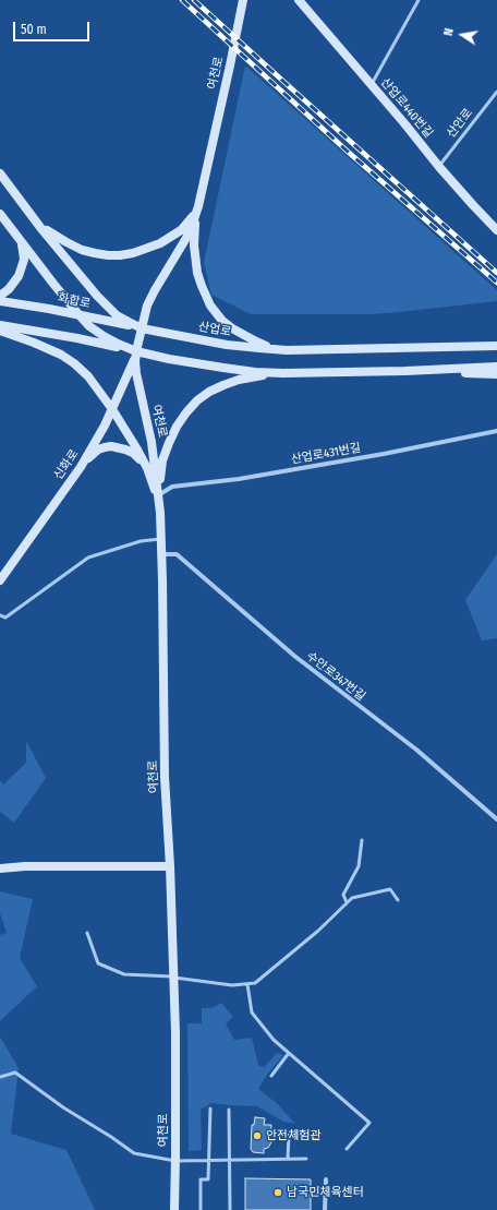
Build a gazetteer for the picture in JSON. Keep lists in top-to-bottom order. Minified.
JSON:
{"streets":{"main road":["여천로","산업로440번길","화합로","산업로","신화로"],"street":["산업로431번길","수안로347번길"],"lane":["산안로"]},"crossings":[["여천로","화합로"],["여천로","산업로"],["여천로","산업로431번길"],["여천로","신화로"],["여천로","수안로347번길"],["산업로440번길","산안로"],["화합로","산업로"]],"places":["안전체험관","남국민체육센터"],"scale_bar":"50 m","north":"left"}
